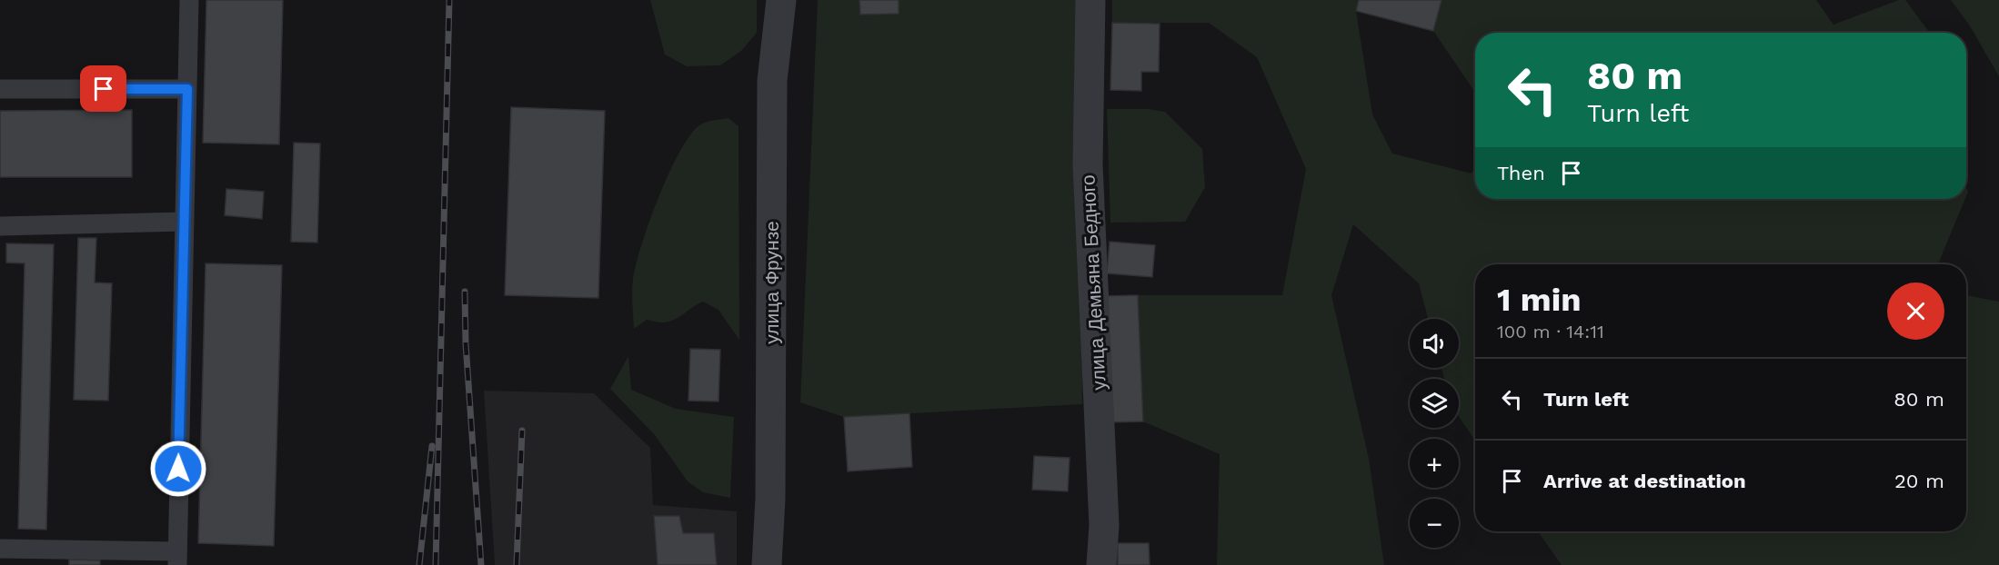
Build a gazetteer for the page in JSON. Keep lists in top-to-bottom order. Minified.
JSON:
{"streets":{"street":["улица Фрунзе","улица Демьяна Бедного"]},"page":{"turn":["80 m","Turn left"],"then":"Then","heading":["1 min","100 m · 14:11"],"map_buttons":["+","−"],"list":[{"name":"Turn left","value":"80 m"},{"name":"Arrive at destination","value":"20 m"}]}}
